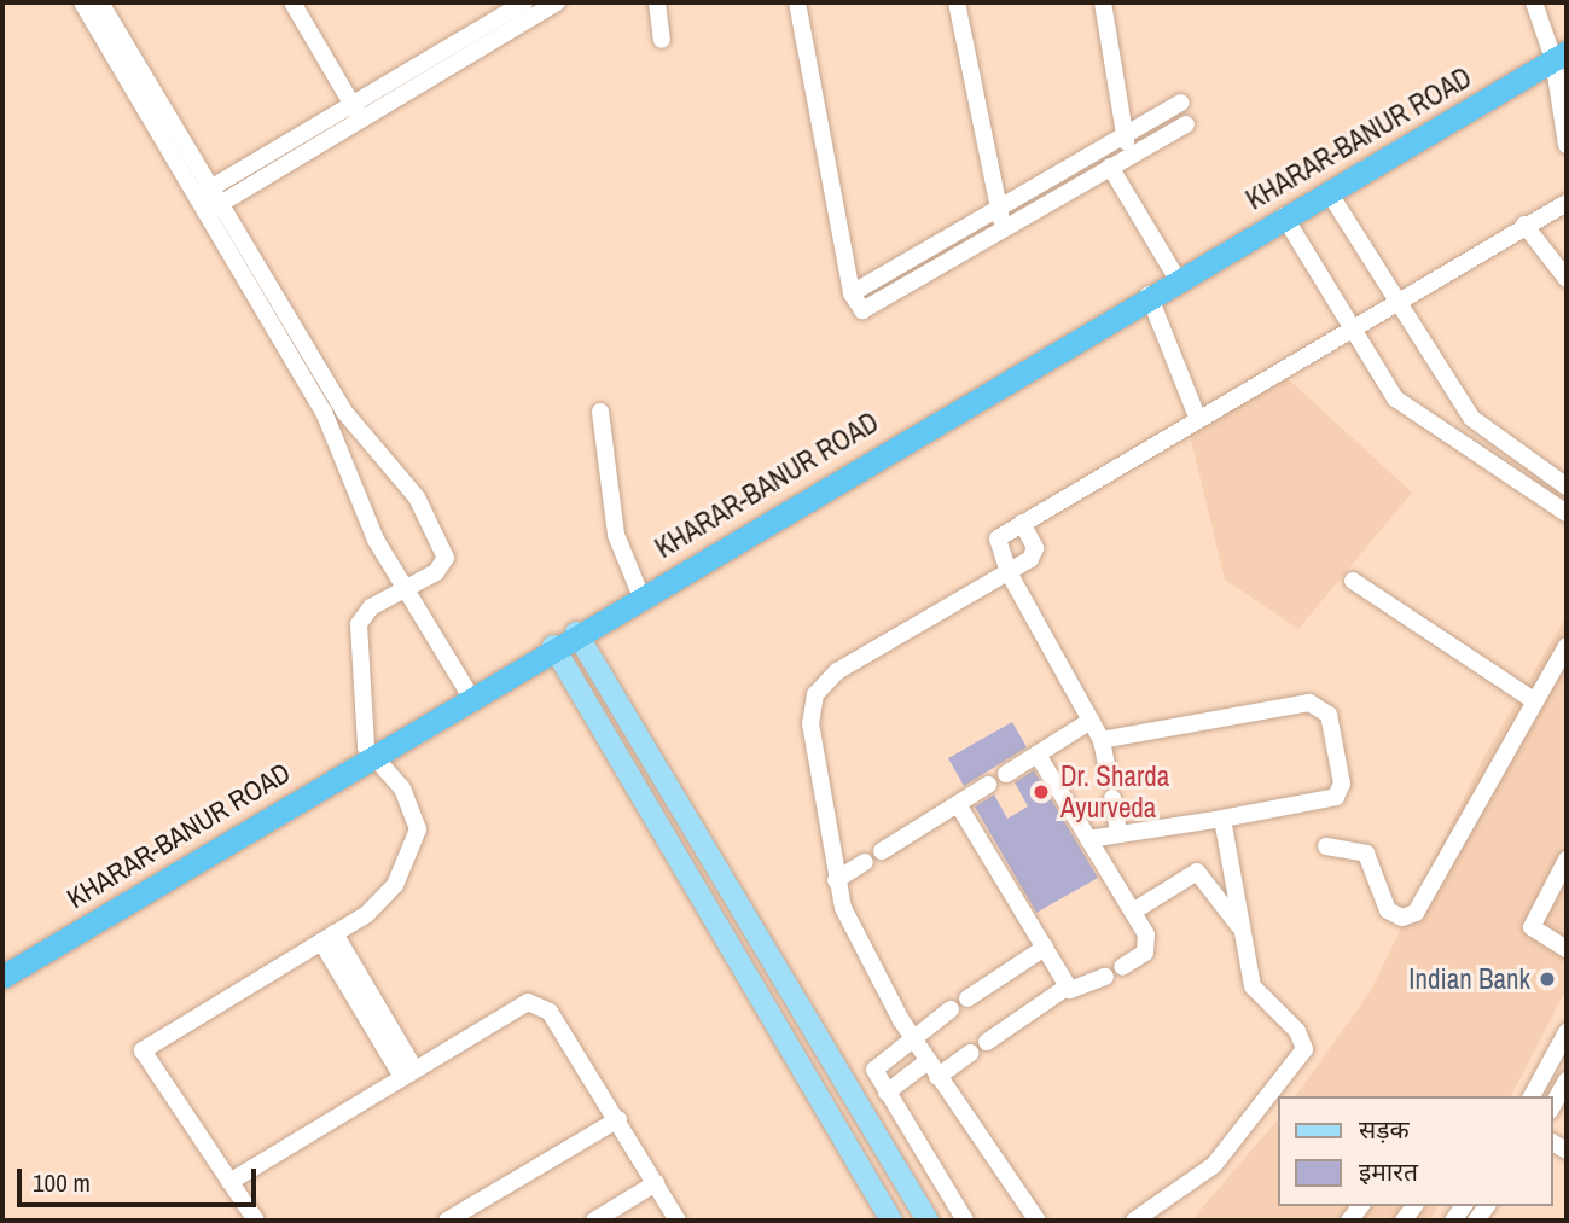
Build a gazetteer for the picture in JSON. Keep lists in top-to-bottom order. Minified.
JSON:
{"streets":{"highway":["KHARAR-BANUR ROAD"]},"places":["Dr. Sharda Ayurveda","Indian Bank"],"legend":["सड़क","इमारत"],"scale_bar":"100 m"}
